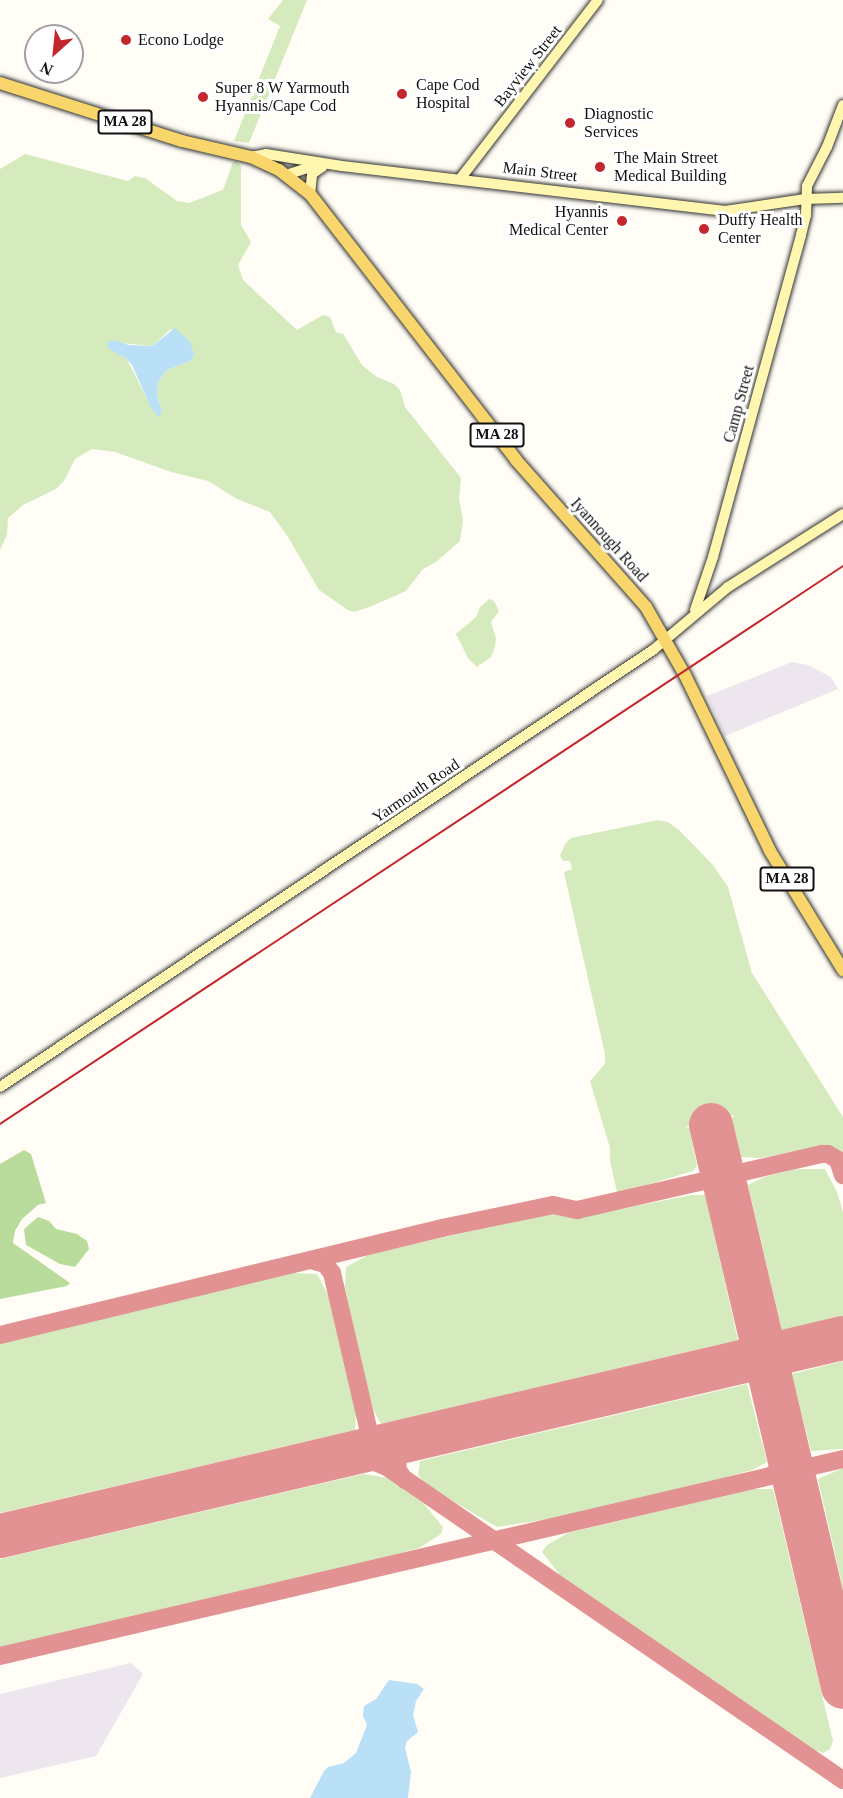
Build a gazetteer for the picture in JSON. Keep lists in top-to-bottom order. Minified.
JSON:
{"streets":{"main road":["Bayview Street","MA 28","Main Street","Camp Street","Iyannough Road","Yarmouth Road"]},"crossings":[["Bayview Street","Main Street"],["Main Street","Camp Street"],["Main Street","Iyannough Road"],["Camp Street","Yarmouth Road"],["Iyannough Road","Yarmouth Road"]],"places":["Econo Lodge","Cape Cod Hospital","Super 8 W Yarmouth Hyannis/Cape Cod","Diagnostic Services","The Main Street Medical Building","Hyannis Medical Center","Duffy Health Center"],"north":"bottom left"}
